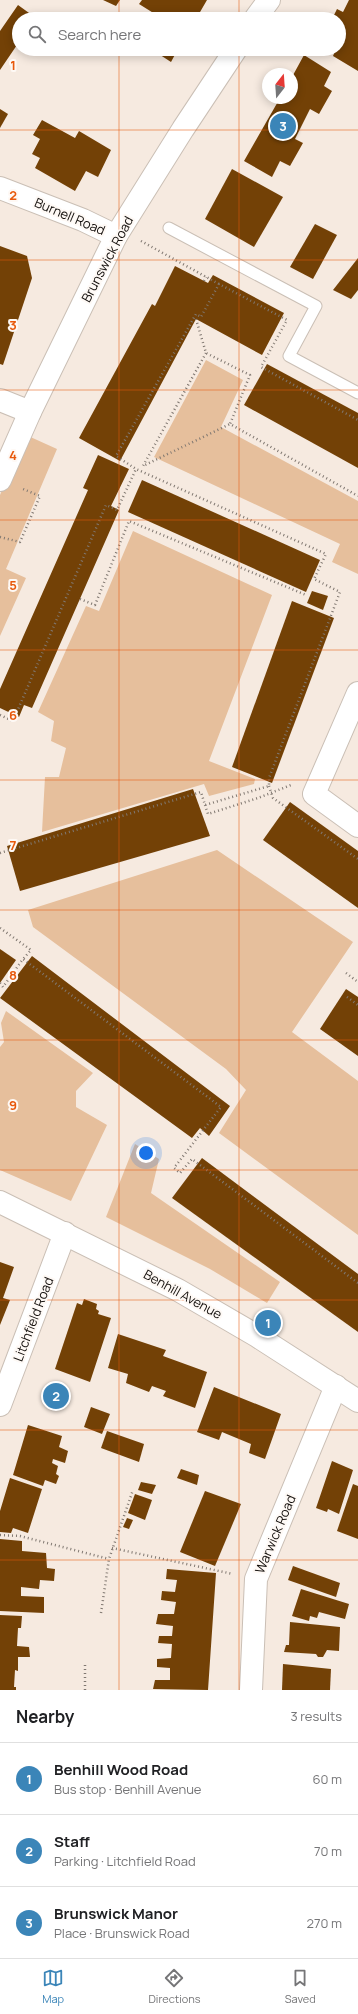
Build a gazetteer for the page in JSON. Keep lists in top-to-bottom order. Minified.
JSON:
{"streets":{"street":["Burnell Road","Brunswick Road","Benhill Avenue","Litchfield Road","Warwick Road"]},"crossings":[["Burnell Road","Brunswick Road"],["Benhill Avenue","Litchfield Road"],["Benhill Avenue","Warwick Road"]],"north":"top","page":{"search":"Search here","pins":["3","1","2"],"heading":["Nearby","3 results"],"list":[{"mark":"1","name":"Benhill Wood Road","note":"Bus stop · Benhill Avenue","value":"60 m"},{"mark":"2","name":"Staff","note":"Parking · Litchfield Road","value":"70 m"},{"mark":"3","name":"Brunswick Manor","note":"Place · Brunswick Road","value":"270 m"}],"nav":["Map","Directions","Saved"]},"grid":{"rows":["1","2","3","4","5","6","7","8","9"]}}
